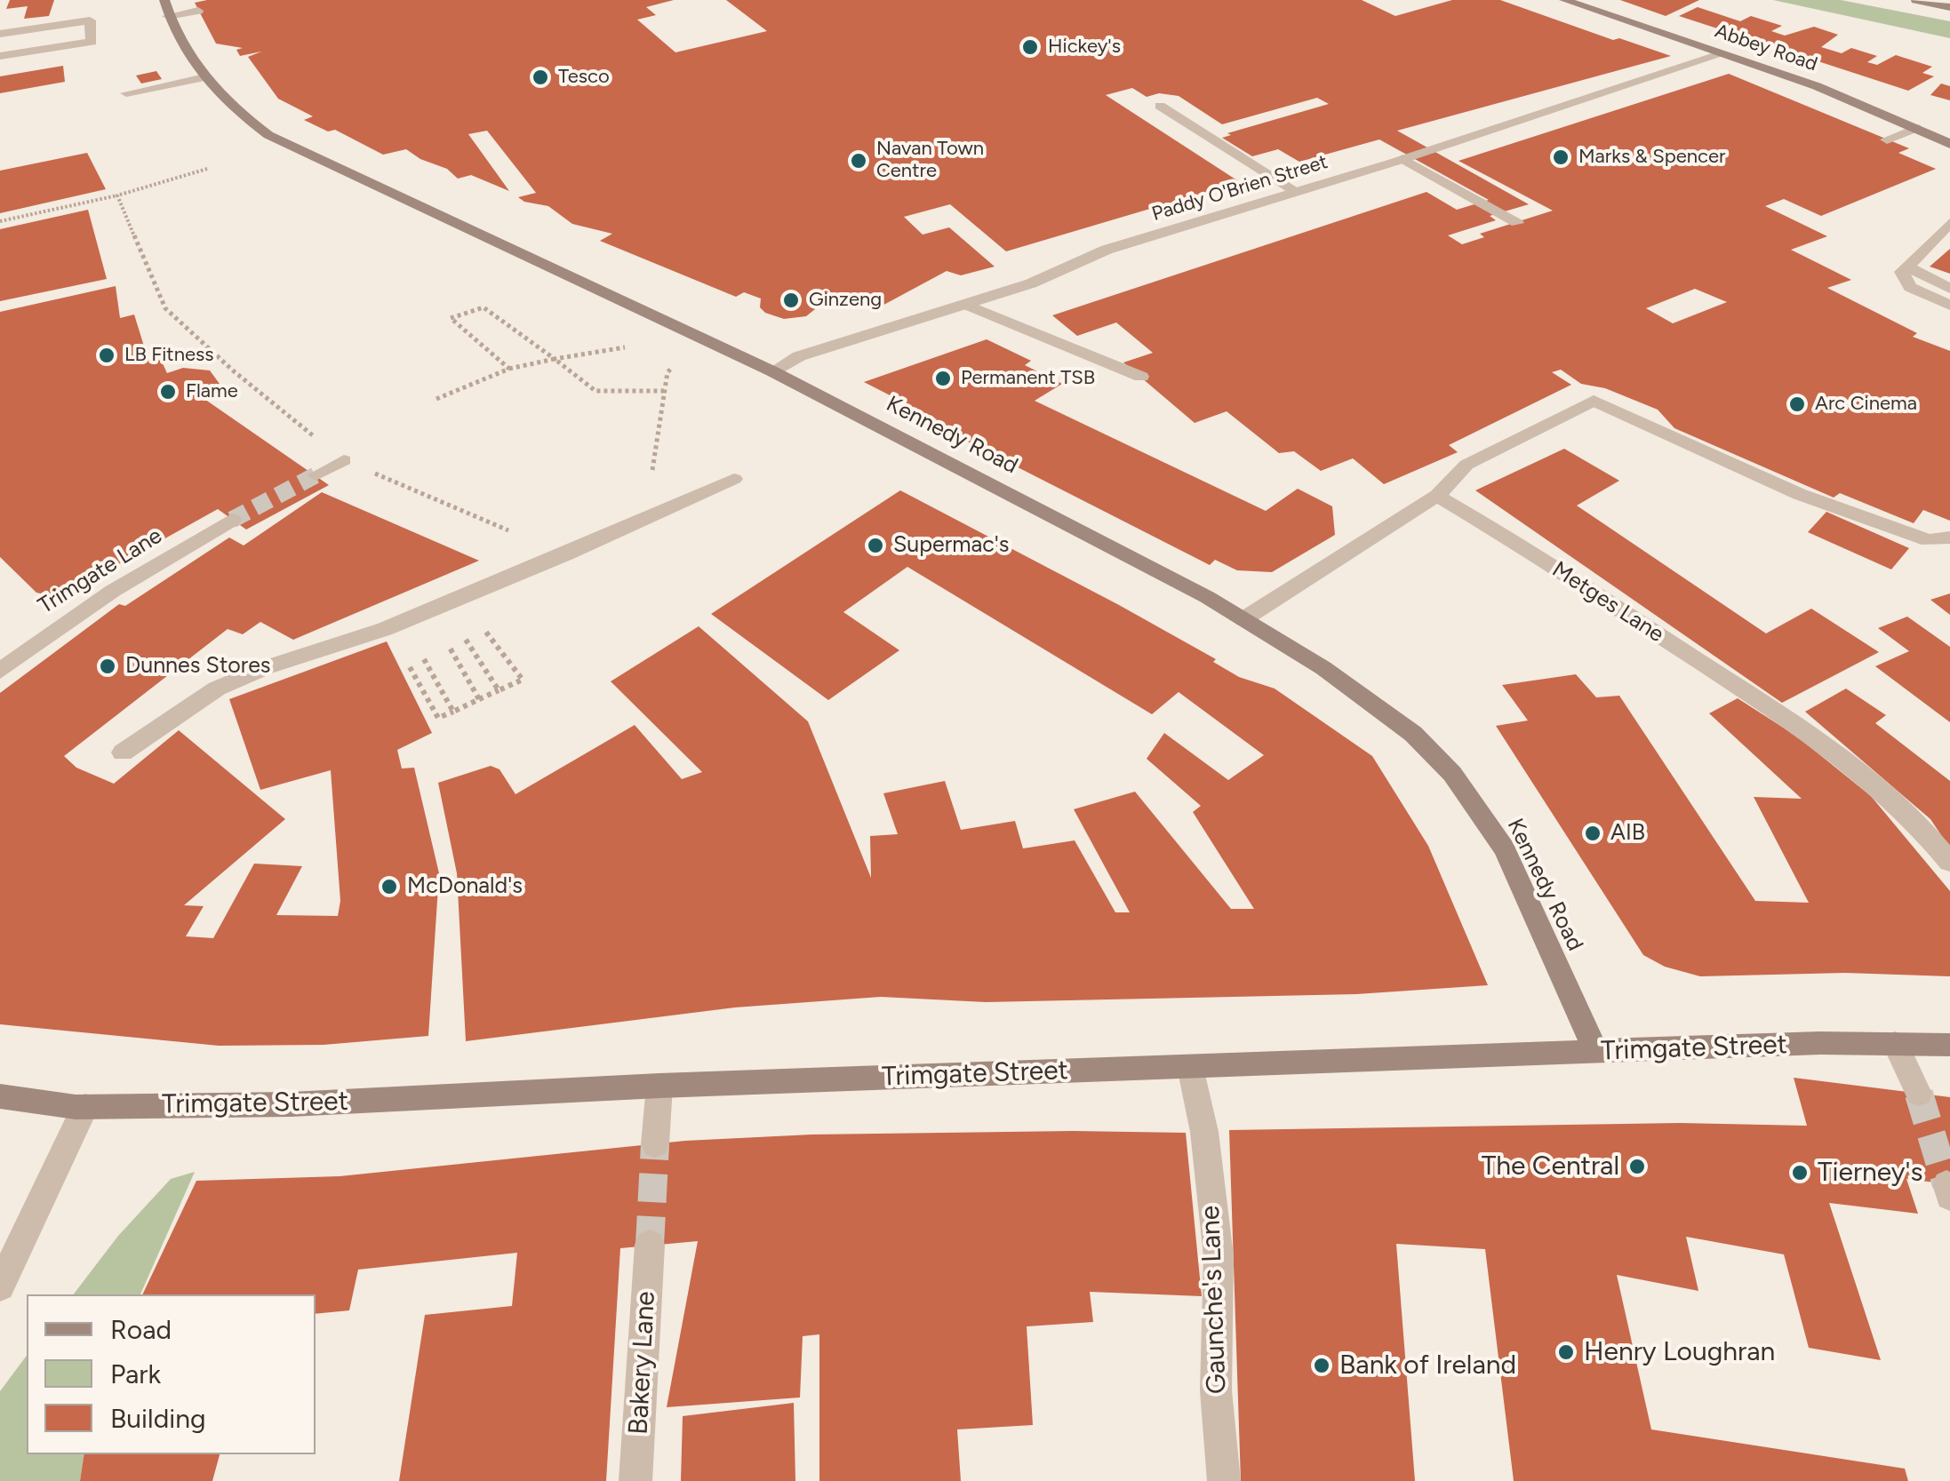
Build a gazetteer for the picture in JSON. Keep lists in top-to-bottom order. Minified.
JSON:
{"streets":{"street":["Abbey Road","Paddy O'Brien Street","Kennedy Road","Trimgate Lane","Metges Lane","Trimgate Street","Gaunche's Lane","Bakery Lane"]},"crossings":[["Abbey Road","Paddy O'Brien Street"],["Paddy O'Brien Street","Kennedy Road"],["Kennedy Road","Trimgate Street"],["Trimgate Street","Gaunche's Lane"]],"places":["Hickey's","Tesco","Marks & Spencer","Navan Town Centre","Ginzeng","LB Fitness","Permanent TSB","Flame","Arc Cinema","Supermac's","Dunnes Stores","AIB","McDonald's","The Central","Tierney's","Henry Loughran","Bank of Ireland"],"legend":["Road","Park","Building"]}
